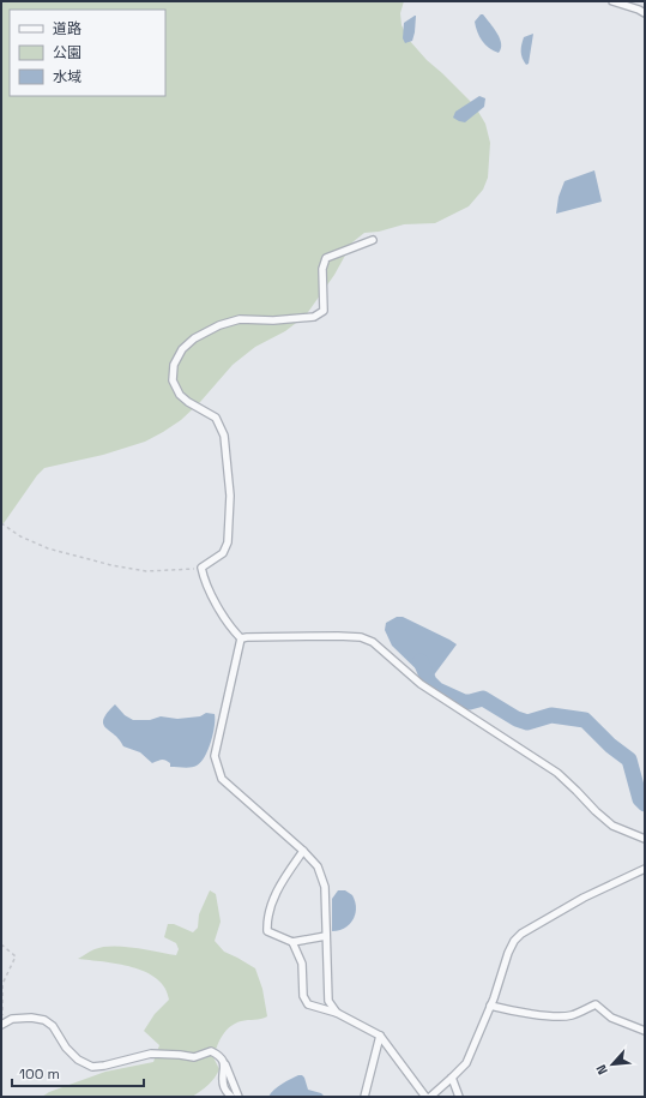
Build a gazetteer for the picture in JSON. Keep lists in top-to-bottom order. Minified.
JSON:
{"legend":["道路","公園","水域"],"scale_bar":"100 m","north":"bottom left"}
